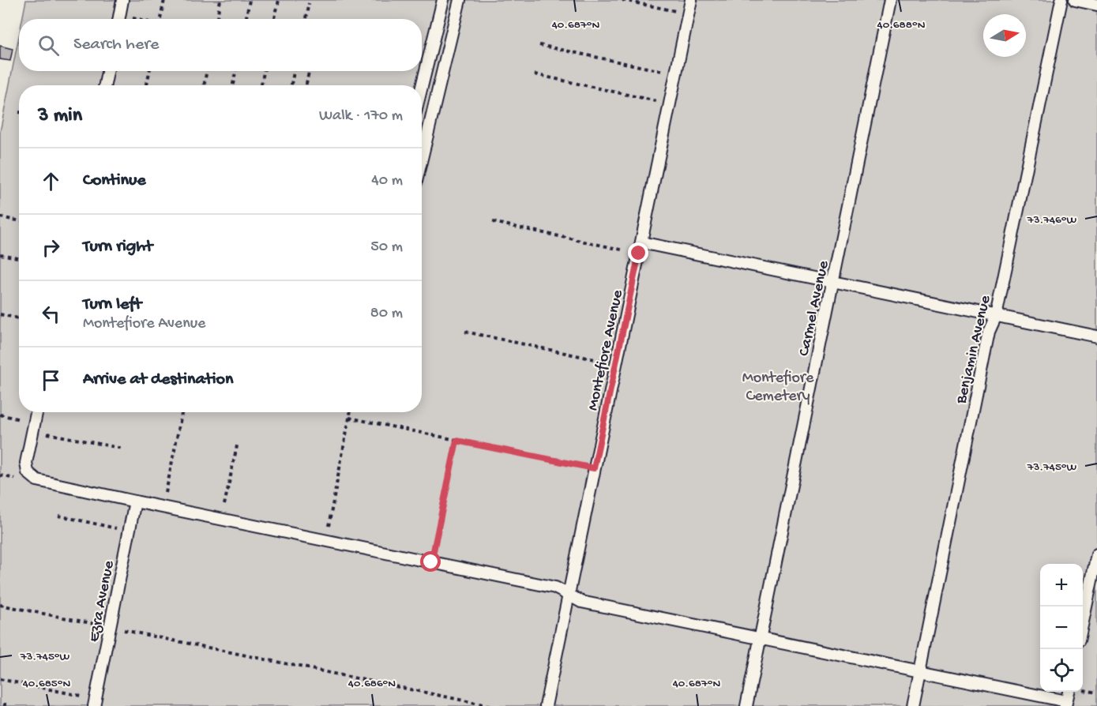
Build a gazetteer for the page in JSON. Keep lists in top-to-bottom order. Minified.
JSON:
{"streets":{"lane":["Carmel Avenue","Benjamin Avenue","Montefiore Avenue","Ezra Avenue"]},"parks":["Montefiore Cemetery"],"north":"right","page":{"search":"Search here","heading":["3 min","Walk · 170 m"],"list":[["Continue","40 m"],["Turn right","50 m"],["Turn left","Montefiore Avenue","80 m"],"Arrive at destination"],"map_buttons":["+","−"]},"coordinates":["40.687°N","40.688°N","73.746°W","73.745°W","40.685°N","40.686°N"]}
